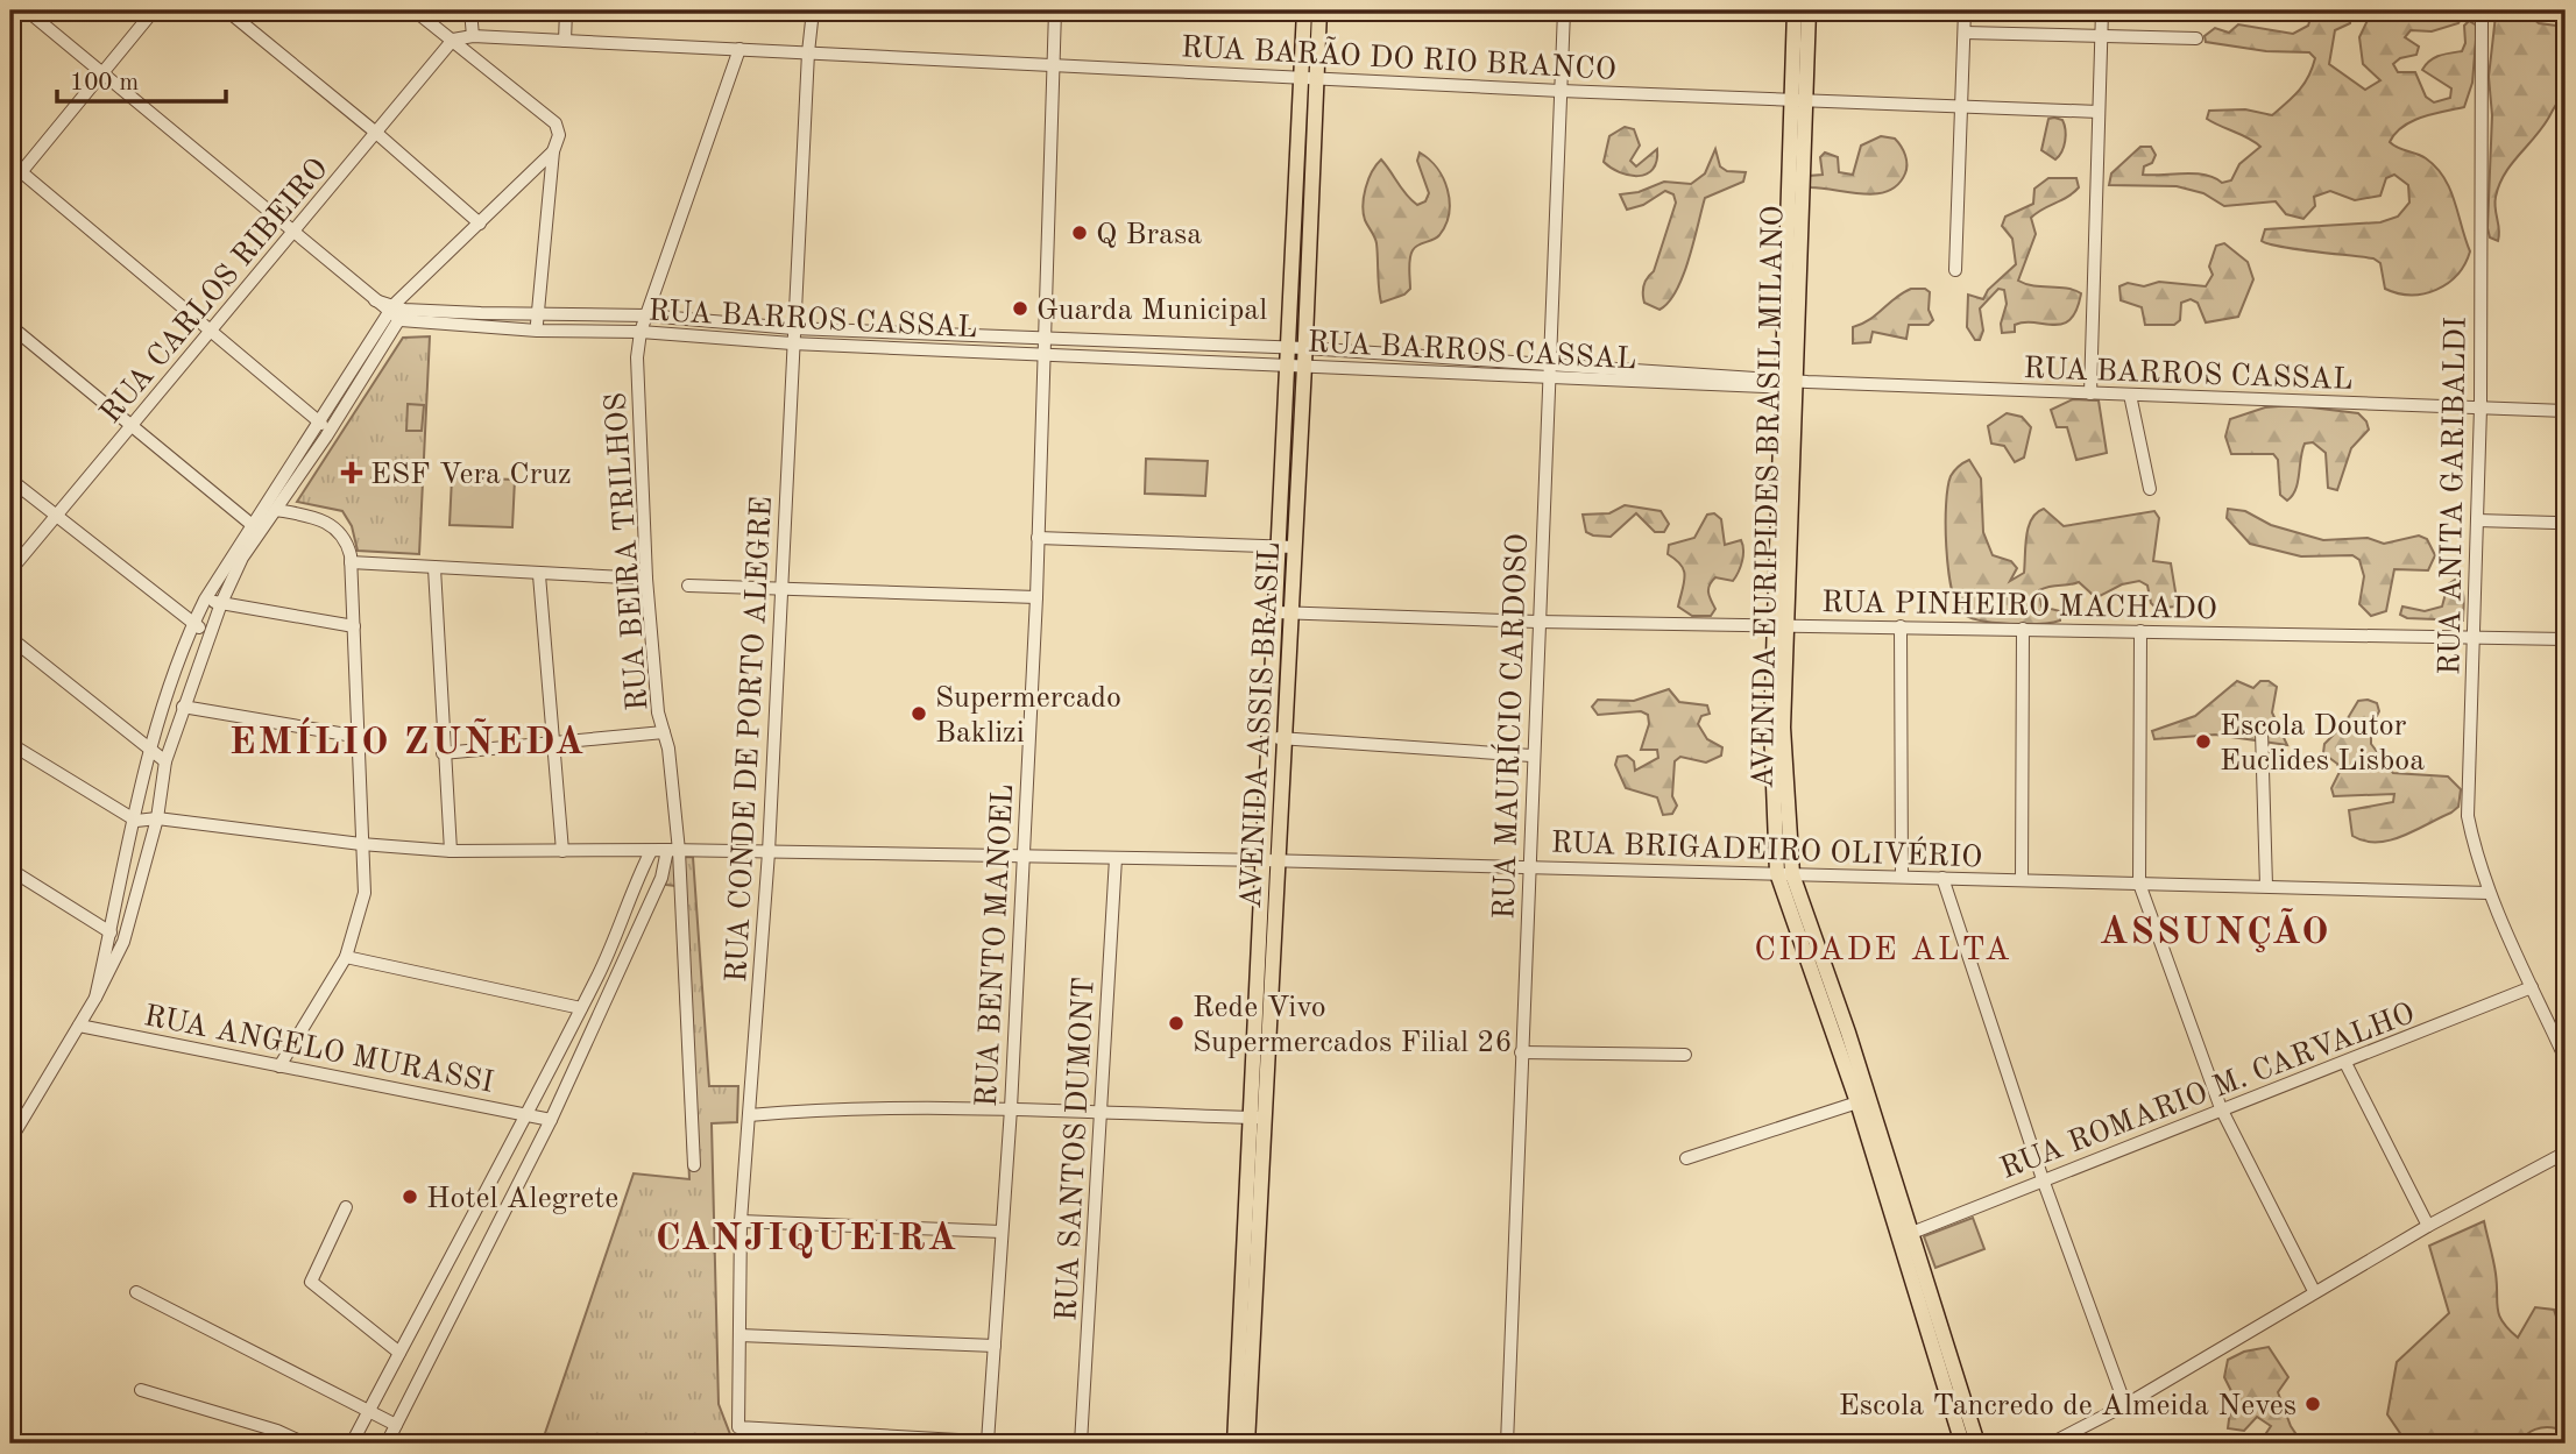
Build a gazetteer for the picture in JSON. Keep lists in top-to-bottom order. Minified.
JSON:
{"streets":{"main road":["AVENIDA EURIPIDES BRASIL MILANO","AVENIDA ASSIS BRASIL"],"street":["RUA BARÃO DO RIO BRANCO","RUA CARLOS RIBEIRO","RUA BARROS CASSAL","RUA ANITA GARIBALDI","RUA BEIRA TRILHOS","RUA PINHEIRO MACHADO","RUA MAURÍCIO CARDOSO","RUA CONDE DE PORTO ALEGRE","RUA BRIGADEIRO OLIVÉRIO","RUA BENTO MANOEL","RUA ANGELO MURASSI","RUA ROMARIO M. CARVALHO","RUA SANTOS DUMONT"]},"crossings":[["RUA BARÃO DO RIO BRANCO","RUA CARLOS RIBEIRO"],["RUA BARÃO DO RIO BRANCO","AVENIDA EURIPIDES BRASIL MILANO"],["RUA BARÃO DO RIO BRANCO","RUA BEIRA TRILHOS"],["RUA BARÃO DO RIO BRANCO","AVENIDA ASSIS BRASIL"],["RUA BARÃO DO RIO BRANCO","RUA MAURÍCIO CARDOSO"],["RUA BARÃO DO RIO BRANCO","RUA CONDE DE PORTO ALEGRE"],["RUA BARÃO DO RIO BRANCO","RUA BENTO MANOEL"],["RUA BARROS CASSAL","RUA ANITA GARIBALDI"],["RUA BARROS CASSAL","AVENIDA EURIPIDES BRASIL MILANO"],["RUA BARROS CASSAL","RUA BEIRA TRILHOS"],["RUA BARROS CASSAL","AVENIDA ASSIS BRASIL"],["RUA BARROS CASSAL","RUA MAURÍCIO CARDOSO"],["RUA BARROS CASSAL","RUA CONDE DE PORTO ALEGRE"],["RUA BARROS CASSAL","RUA BENTO MANOEL"],["RUA ANITA GARIBALDI","RUA PINHEIRO MACHADO"],["RUA ANITA GARIBALDI","RUA BRIGADEIRO OLIVÉRIO"],["RUA ANITA GARIBALDI","RUA ROMARIO M. CARVALHO"],["AVENIDA EURIPIDES BRASIL MILANO","RUA PINHEIRO MACHADO"],["AVENIDA EURIPIDES BRASIL MILANO","RUA BRIGADEIRO OLIVÉRIO"],["AVENIDA EURIPIDES BRASIL MILANO","RUA ROMARIO M. CARVALHO"],["RUA BEIRA TRILHOS","RUA BRIGADEIRO OLIVÉRIO"],["RUA PINHEIRO MACHADO","AVENIDA ASSIS BRASIL"],["RUA PINHEIRO MACHADO","RUA MAURÍCIO CARDOSO"],["AVENIDA ASSIS BRASIL","RUA BRIGADEIRO OLIVÉRIO"],["RUA MAURÍCIO CARDOSO","RUA BRIGADEIRO OLIVÉRIO"],["RUA CONDE DE PORTO ALEGRE","RUA BRIGADEIRO OLIVÉRIO"],["RUA CONDE DE PORTO ALEGRE","RUA BENTO MANOEL"],["RUA BRIGADEIRO OLIVÉRIO","RUA BENTO MANOEL"],["RUA BRIGADEIRO OLIVÉRIO","RUA SANTOS DUMONT"]],"districts":["EMÍLIO ZUÑEDA","ASSUNÇÃO","CIDADE ALTA","CANJIQUEIRA"],"places":{"other":["Q Brasa","Guarda Municipal","Supermercado Baklizi","Escola Doutor Euclides Lisboa","Rede Vivo Supermercados Filial 26","Hotel Alegrete","Escola Tancredo de Almeida Neves"],"health":["ESF Vera Cruz"]},"scale_bar":"100 m"}
